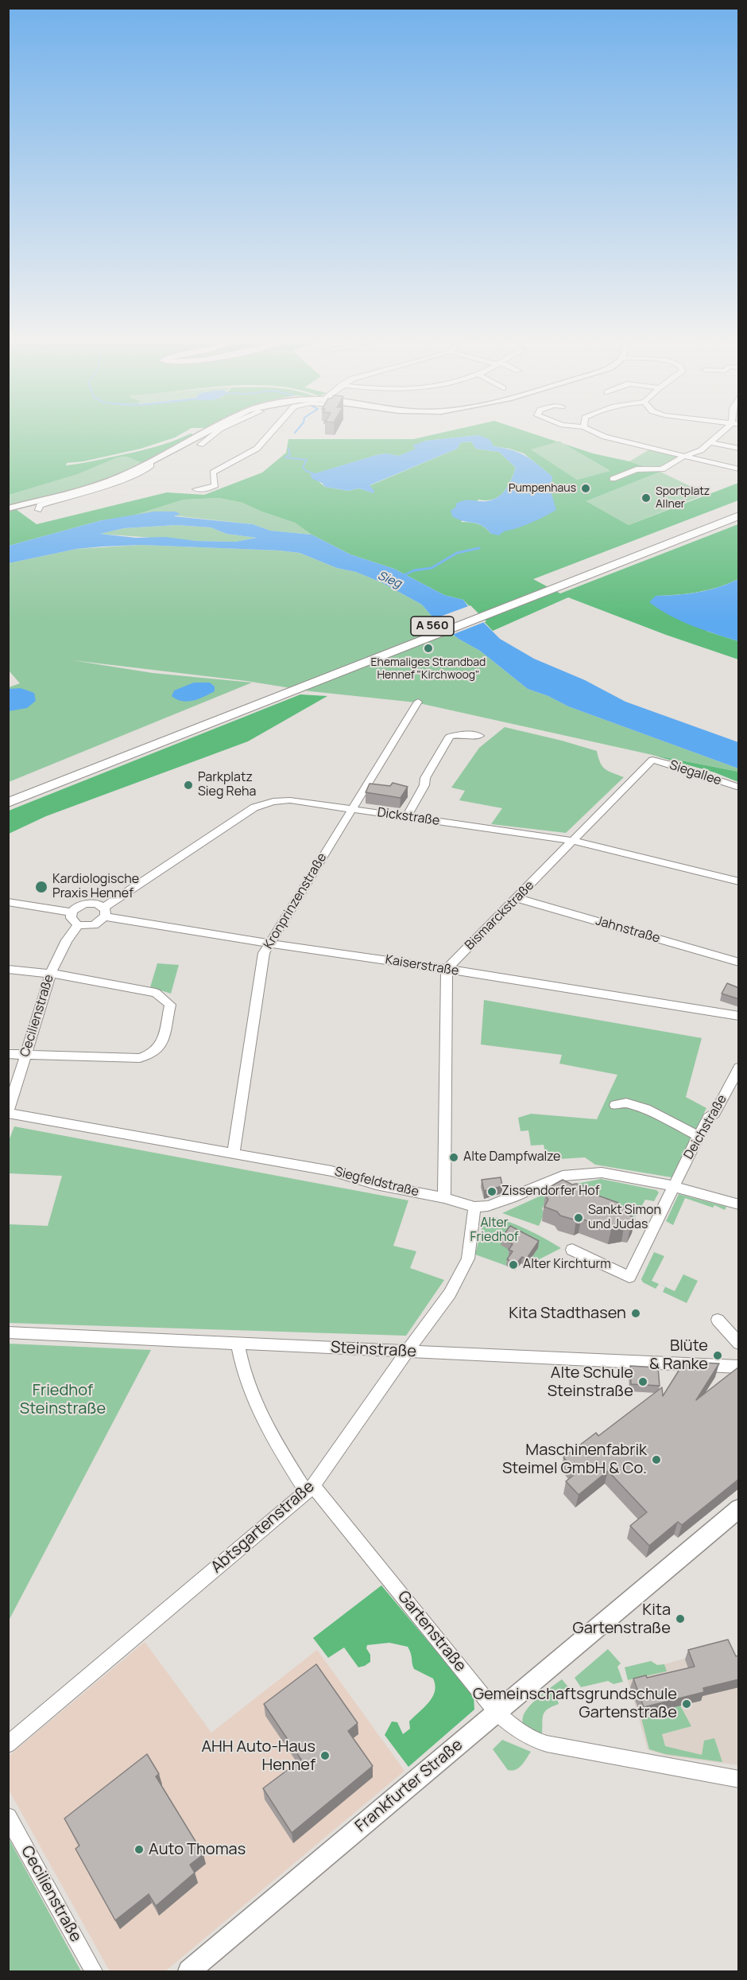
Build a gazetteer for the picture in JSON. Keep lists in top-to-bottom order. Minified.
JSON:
{"streets":{"highway":["A 560"],"main road":["Frankfurter Straße"],"street":["Siegallee","Dickstraße","Kronprinzenstraße","Bismarckstraße","Jahnstraße","Kaiserstraße","Cecilienstraße","Deichstraße","Siegfeldstraße","Steinstraße","Abtsgartenstraße","Gartenstraße"]},"crossings":[["Siegallee","Bismarckstraße"],["Dickstraße","Kronprinzenstraße"],["Dickstraße","Bismarckstraße"],["Dickstraße","Kaiserstraße"],["Dickstraße","Cecilienstraße"],["Kronprinzenstraße","Kaiserstraße"],["Kronprinzenstraße","Siegfeldstraße"],["Bismarckstraße","Jahnstraße"],["Bismarckstraße","Kaiserstraße"],["Kaiserstraße","Cecilienstraße"],["Cecilienstraße","Siegfeldstraße"],["Deichstraße","Siegfeldstraße"],["Siegfeldstraße","Abtsgartenstraße"],["Steinstraße","Abtsgartenstraße"],["Steinstraße","Gartenstraße"],["Abtsgartenstraße","Gartenstraße"],["Gartenstraße","Frankfurter Straße"]],"water":["Sieg"],"parks":["Alter Friedhof","Friedhof Steinstraße"],"places":["Pumpenhaus","Sportplatz Allner","Ehemaliges Strandbad Hennef \"Kirchwoog\"","Parkplatz Sieg Reha","Kardiologische Praxis Hennef","Alte Dampfwalze","Zissendorfer Hof","Sankt Simon und Judas","Alter Kirchturm","Kita Stadthasen","Blüte & Ranke","Alte Schule Steinstraße","Maschinenfabrik Steimel GmbH & Co.","Kita Gartenstraße","Gemeinschaftsgrundschule Gartenstraße","AHH Auto-Haus Hennef","Auto Thomas"]}
